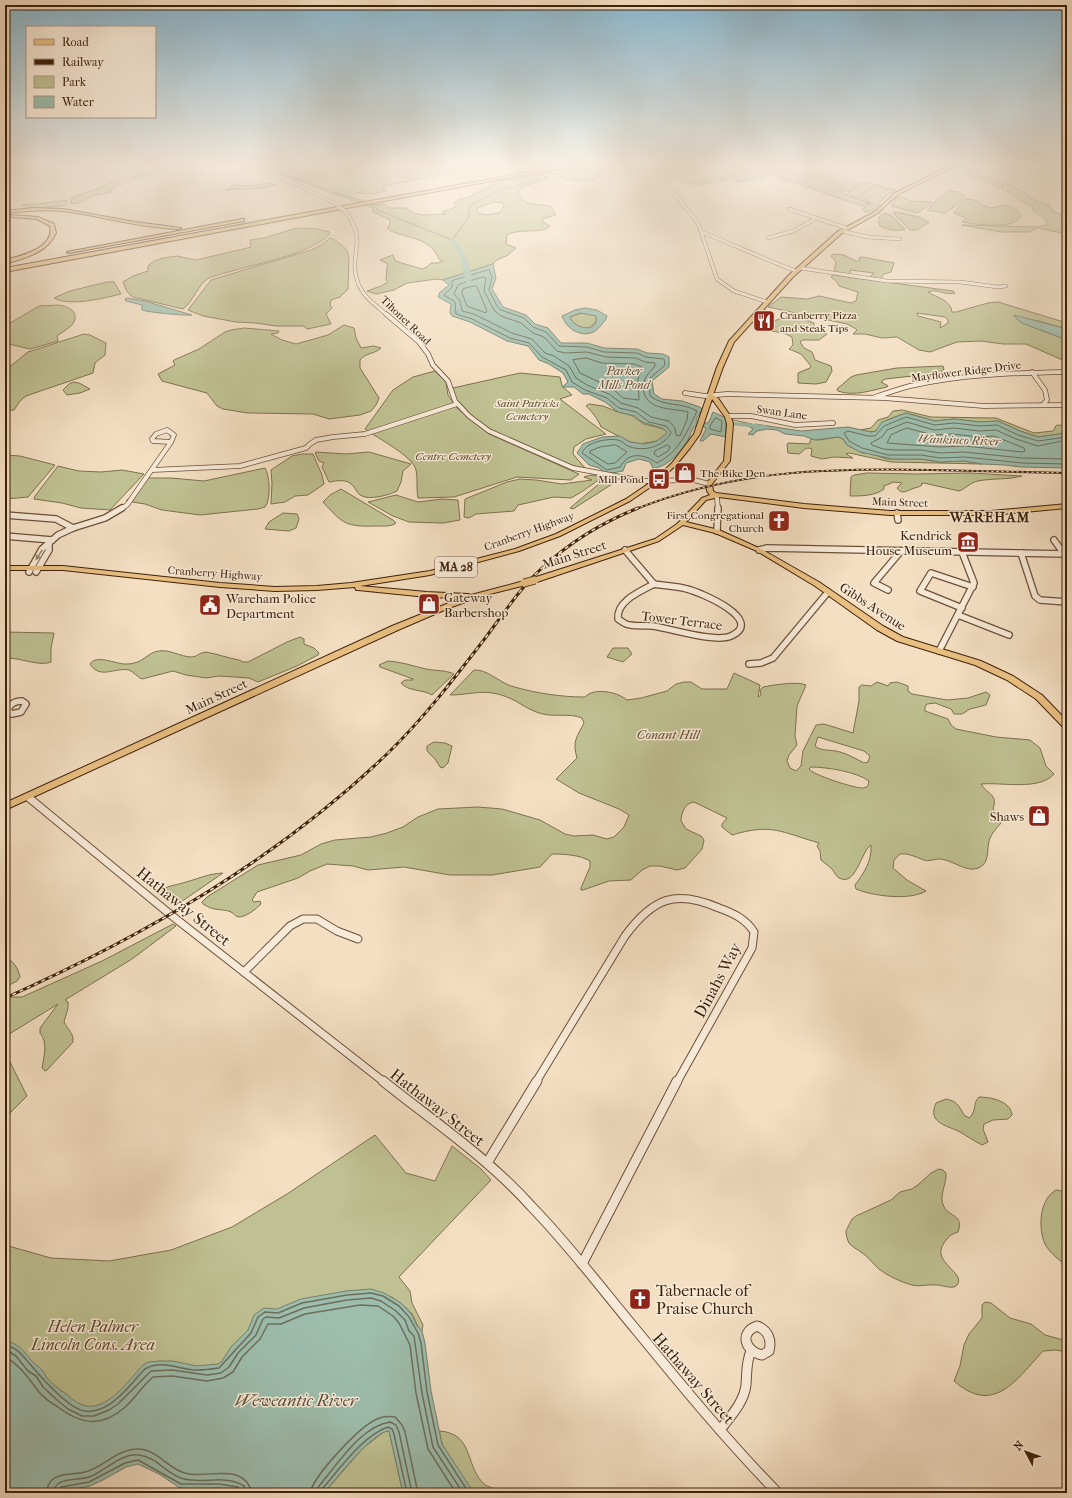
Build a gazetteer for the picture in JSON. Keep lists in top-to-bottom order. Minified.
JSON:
{"streets":{"main road":["Main Street","Cranberry Highway","MA 28","Gibbs Avenue"],"street":["Tihonet Road","Mayflower Ridge Drive","Swan Lane","Tower Terrace","Hathaway Street","Dinahs Way"]},"crossings":[["Tihonet Road","Cranberry Highway"],["Mayflower Ridge Drive","Cranberry Highway"],["Main Street","Gibbs Avenue"],["Main Street","Hathaway Street"],["Hathaway Street","Dinahs Way"]],"districts":["WAREHAM"],"water":["Parker Mills Pond","Wankinco River","Weweantic River"],"parks":["Saint Patricks Cemetery","Centre Cemetery","Conant Hill","Helen Palmer Lincoln Cons. Area"],"places":{"restaurant":["Cranberry Pizza and Steak Tips"],"shop":["The Bike Den","Gateway Barbershop","Shaws"],"bus stop":["Mill Pond"],"church":["First Congregational Church","Tabernacle of Praise Church"],"museum":["Kendrick House Museum"],"public building":["Wareham Police Department"]},"legend":["Road","Railway","Park","Water"],"north":"top left"}
